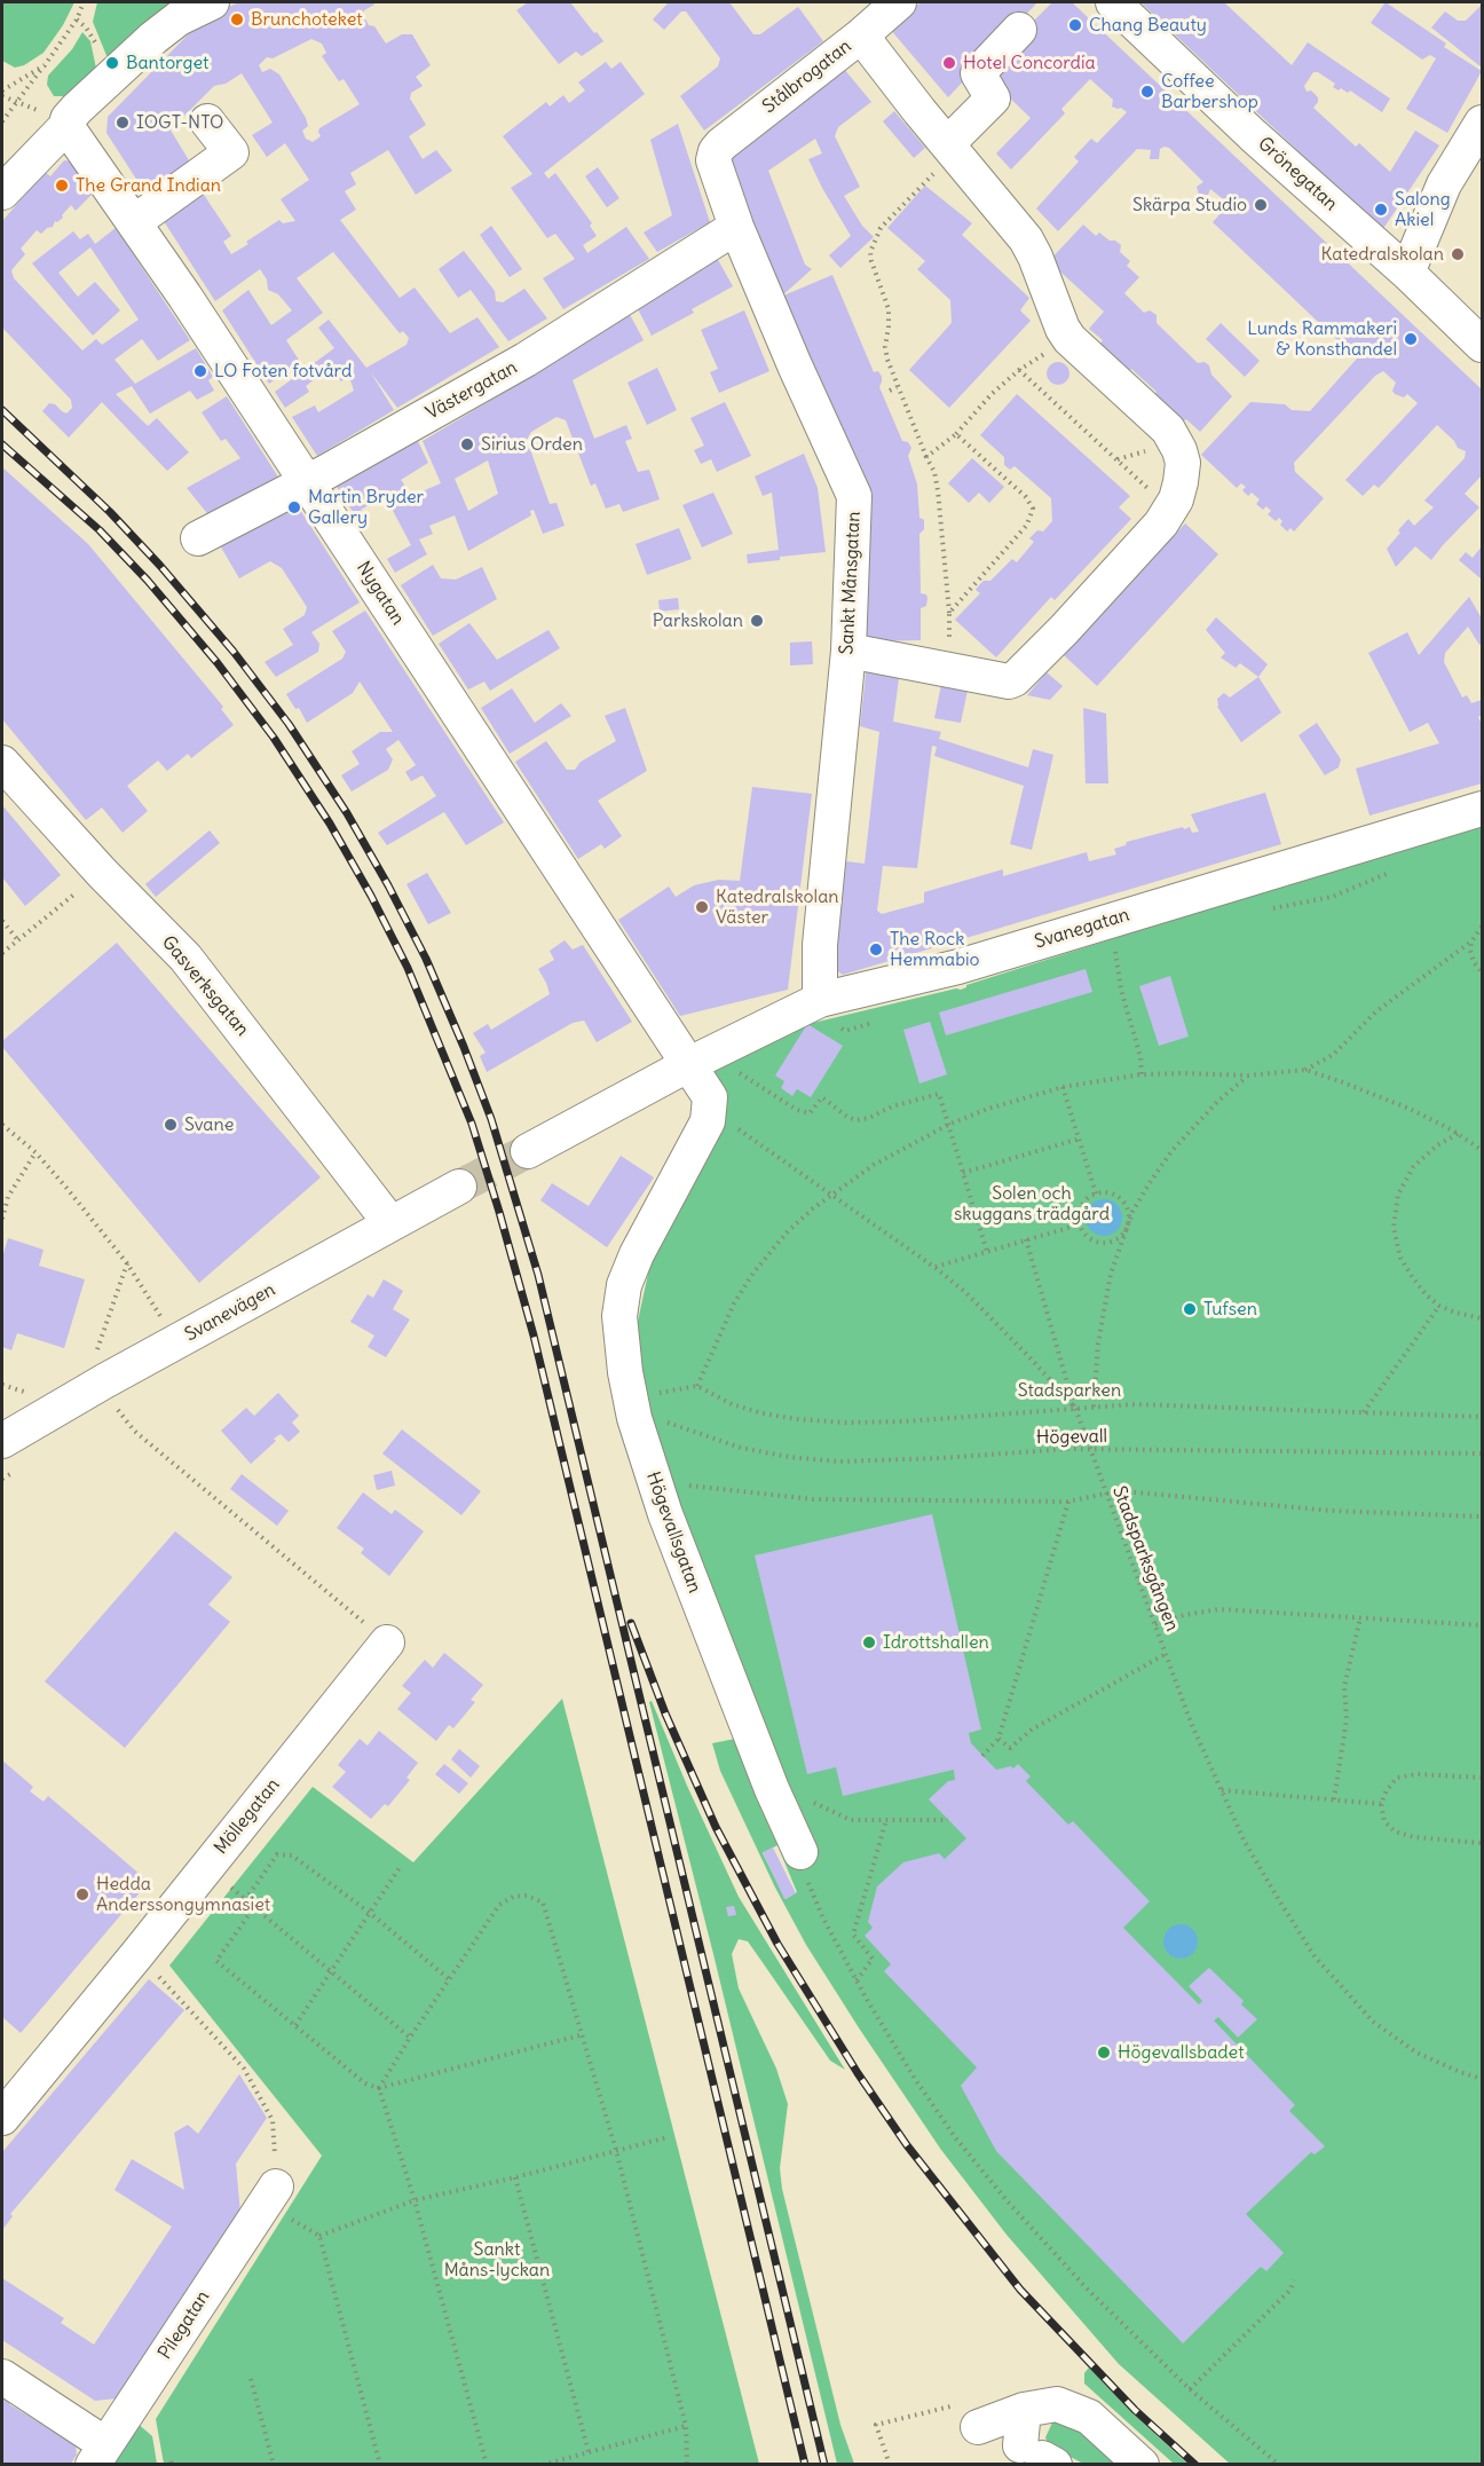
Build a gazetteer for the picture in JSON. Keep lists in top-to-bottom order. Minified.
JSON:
{"streets":{"street":["Stålbrogatan","Grönegatan","Västergatan","Sankt Månsgatan","Nygatan","Svanegatan","Gasverksgatan","Svanevägen","Högevallsgatan","Möllegatan","Pilegatan"],"path":["Högevall","Stadsparksgången"]},"crossings":[["Stålbrogatan","Sankt Månsgatan"],["Västergatan","Sankt Månsgatan"],["Västergatan","Nygatan"],["Sankt Månsgatan","Svanegatan"],["Nygatan","Svanegatan"],["Gasverksgatan","Svanevägen"],["Högevall","Stadsparksgången"],["Högevallsgatan","Stadsparksgången"]],"parks":["Solen och skuggans trädgård","Stadsparken","Sankt Måns-lyckan"],"places":["Brunchoteket","Chang Beauty","Bantorget","Hotel Concordia","Coffee Barbershop","IOGT-NTO","The Grand Indian","Skärpa Studio","Salong Akiel","Katedralskolan","Lunds Rammakeri & Konsthandel","LO Foten fotvård","Sirius Orden","Martin Bryder Gallery","Parkskolan","Katedralskolan Väster","The Rock Hemmabio","Svane","Tufsen","Idrottshallen","Hedda Anderssongymnasiet","Högevallsbadet"]}
